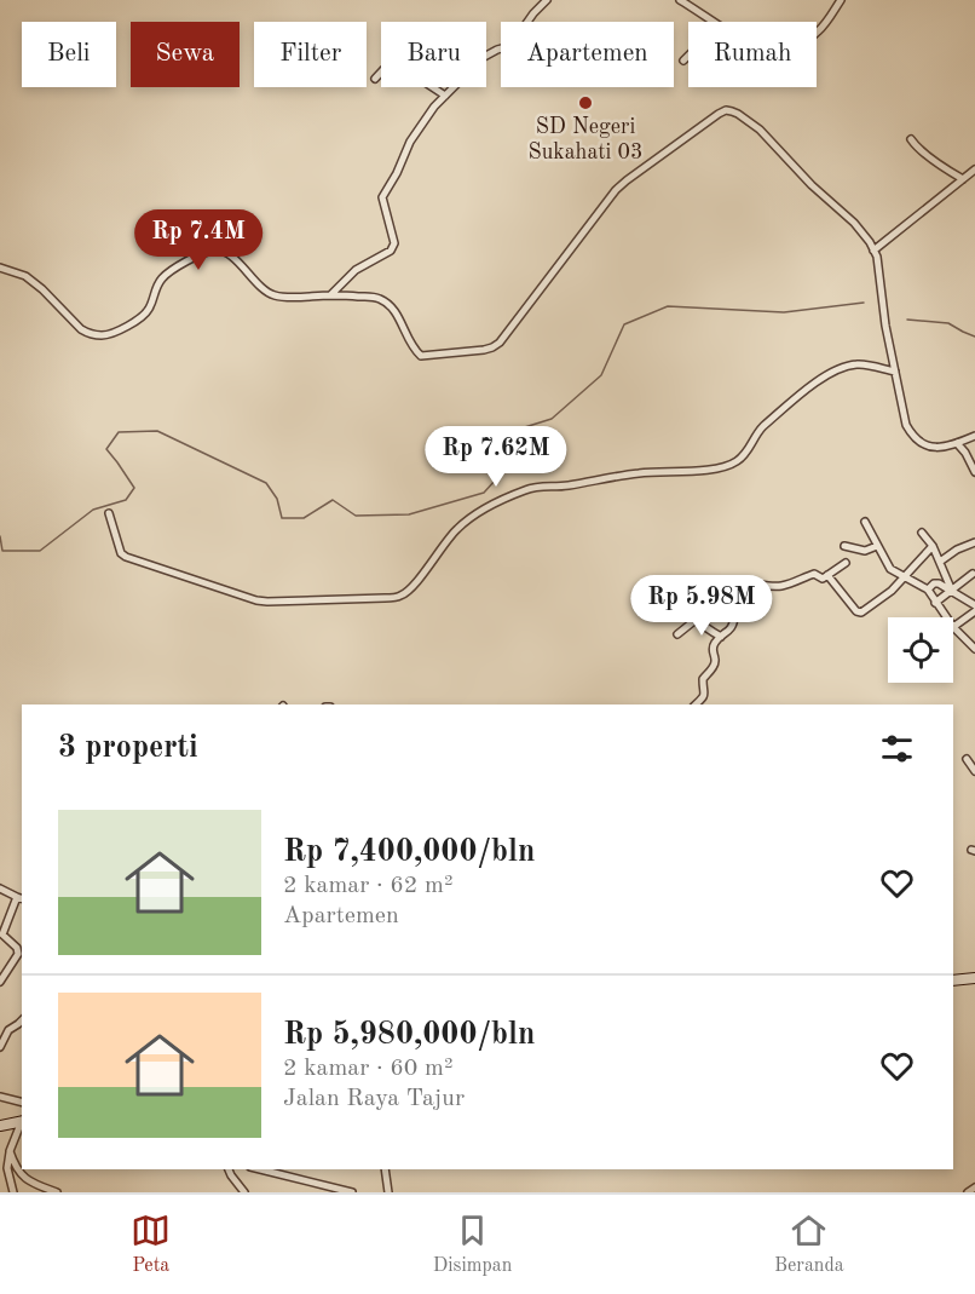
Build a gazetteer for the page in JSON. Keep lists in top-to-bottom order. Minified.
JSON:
{"places":["SD Negeri Sukahati 03"],"page":{"chip":["Beli","Sewa","Filter","Baru","Apartemen","Rumah"],"price":["Rp 7.4M","Rp 7.62M","Rp 5.98M"],"heading":"3 properti","list":[{"name":"Rp 7,400,000/bln","note":"2 kamar · 62 m² · Apartemen"},{"name":"Rp 5,980,000/bln","note":"2 kamar · 60 m² · Jalan Raya Tajur"}],"tabs":["Peta","Disimpan","Beranda"]}}
